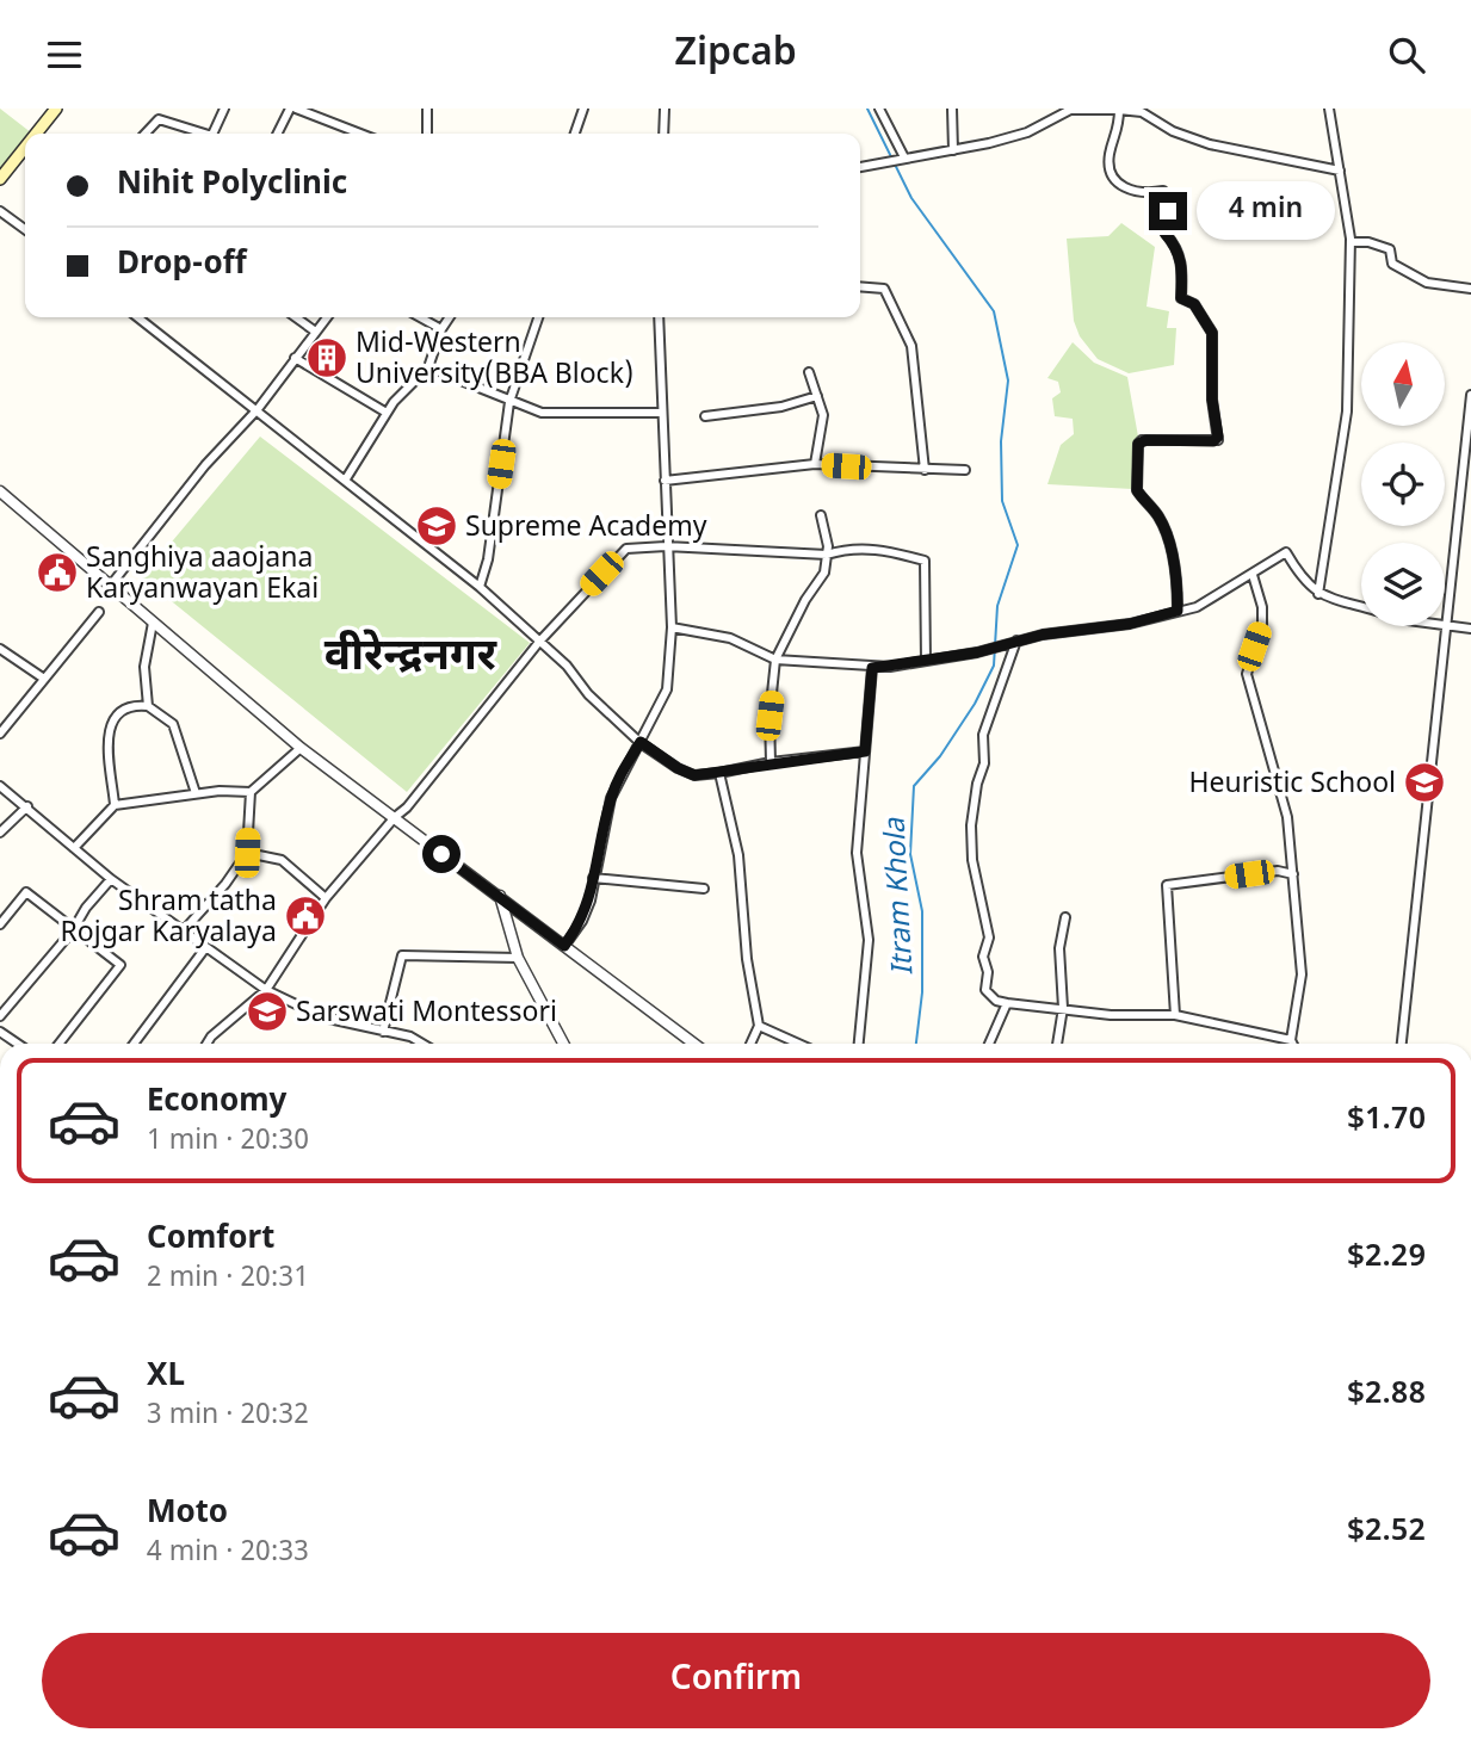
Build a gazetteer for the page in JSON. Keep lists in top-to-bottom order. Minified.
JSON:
{"districts":["वीरेन्द्रनगर"],"water":["Itram Khola"],"places":{"building":["Mid-Western University(BBA Block)"],"school or university":["Supreme Academy","Heuristic School","Sarswati Montessori"],"public building":["Sanghiya aaojana Karyanwayan Ekai","Shram tatha Rojgar Karyalaya"]},"north":"top","page":{"header":"Zipcab","banner":["Nihit Polyclinic","Drop-off"],"bubble":"4 min","list":[{"name":"Economy","note":"1 min · 20:30","value":"$1.70"},{"name":"Comfort","note":"2 min · 20:31","value":"$2.29"},{"name":"XL","note":"3 min · 20:32","value":"$2.88"},{"name":"Moto","note":"4 min · 20:33","value":"$2.52"}],"buttons":"Confirm"}}
